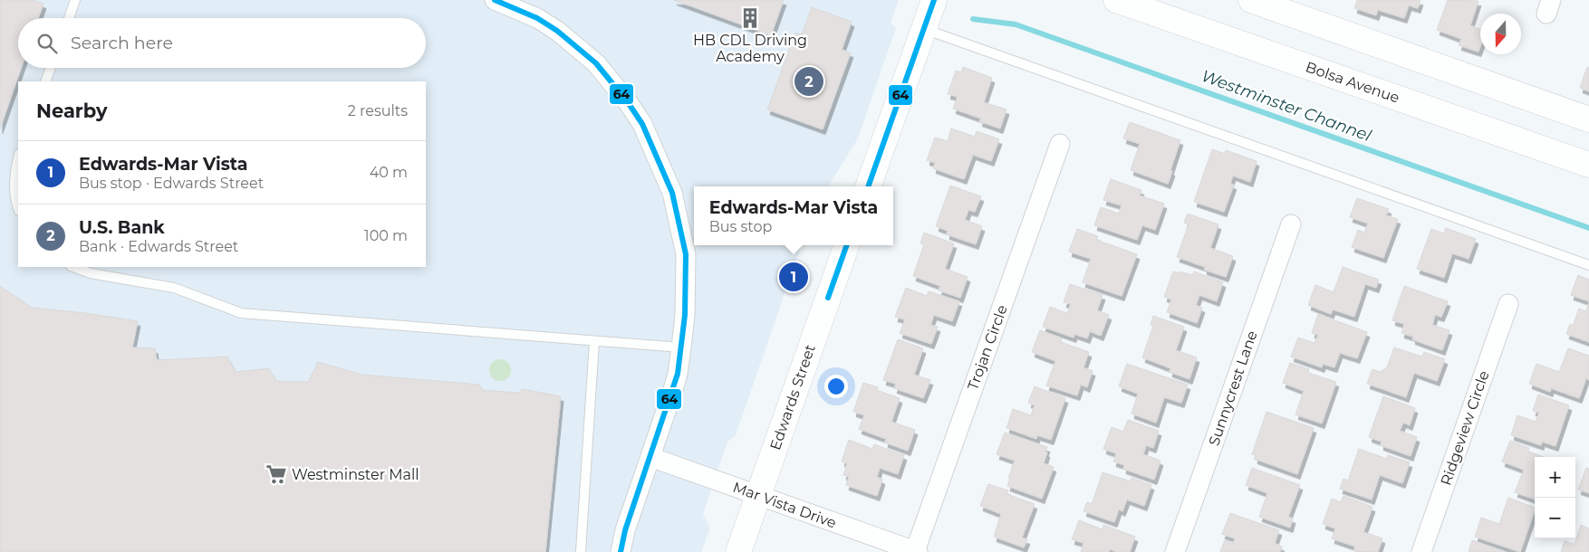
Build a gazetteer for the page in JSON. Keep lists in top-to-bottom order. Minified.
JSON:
{"streets":{"main road":["Bolsa Avenue","Edwards Street"],"street":["Trojan Circle","Sunnycrest Lane","Ridgeview Circle","Mar Vista Drive"]},"crossings":[["Trojan Circle","Mar Vista Drive"],["Edwards Street","Mar Vista Drive"]],"water":["Westminster Channel"],"places":{"building":["HB CDL Driving Academy"],"supermarket":["Westminster Mall"]},"lines":["transit line 64"],"north":"bottom","page":{"search":"Search here","pins":["2","1"],"heading":["Nearby","2 results"],"list":[{"mark":"1","name":"Edwards-Mar Vista","note":"Bus stop · Edwards Street","value":"40 m"},{"mark":"2","name":"U.S. Bank","note":"Bank · Edwards Street","value":"100 m"}],"popup":["Edwards-Mar Vista","Bus stop"],"map_buttons":["+","−"]}}
